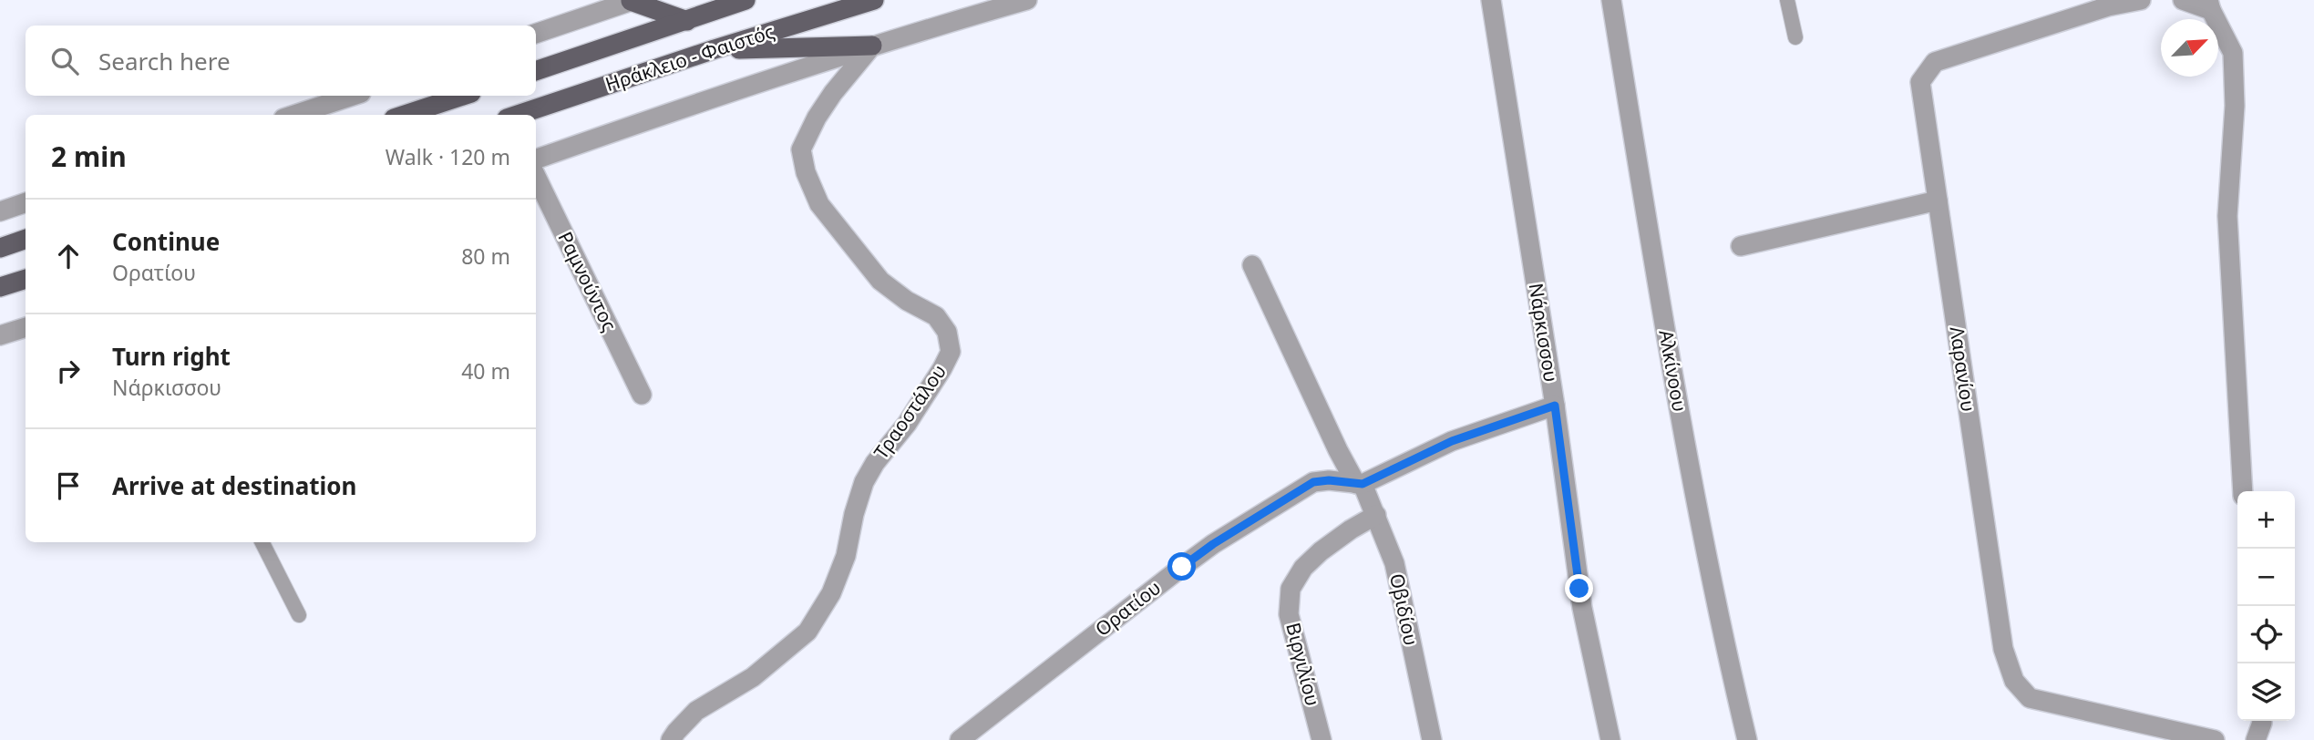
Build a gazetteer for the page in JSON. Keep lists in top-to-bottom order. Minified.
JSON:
{"streets":{"main road":["Ηράκλειο - Φαιστός"],"street":["Ραμνούντος","Νάρκισσου","Λαρανίου","Αλκίνοου","Τραοστάλου","Ορατίου","Οβιδίου","Βιργιλίου"]},"crossings":[["Ορατίου","Οβιδίου"],["Οβιδίου","Βιργιλίου"]],"north":"top right","page":{"search":"Search here","heading":["2 min","Walk · 120 m"],"list":[["Continue","Ορατίου","80 m"],["Turn right","Νάρκισσου","40 m"],"Arrive at destination"],"map_buttons":["+","−"]}}
